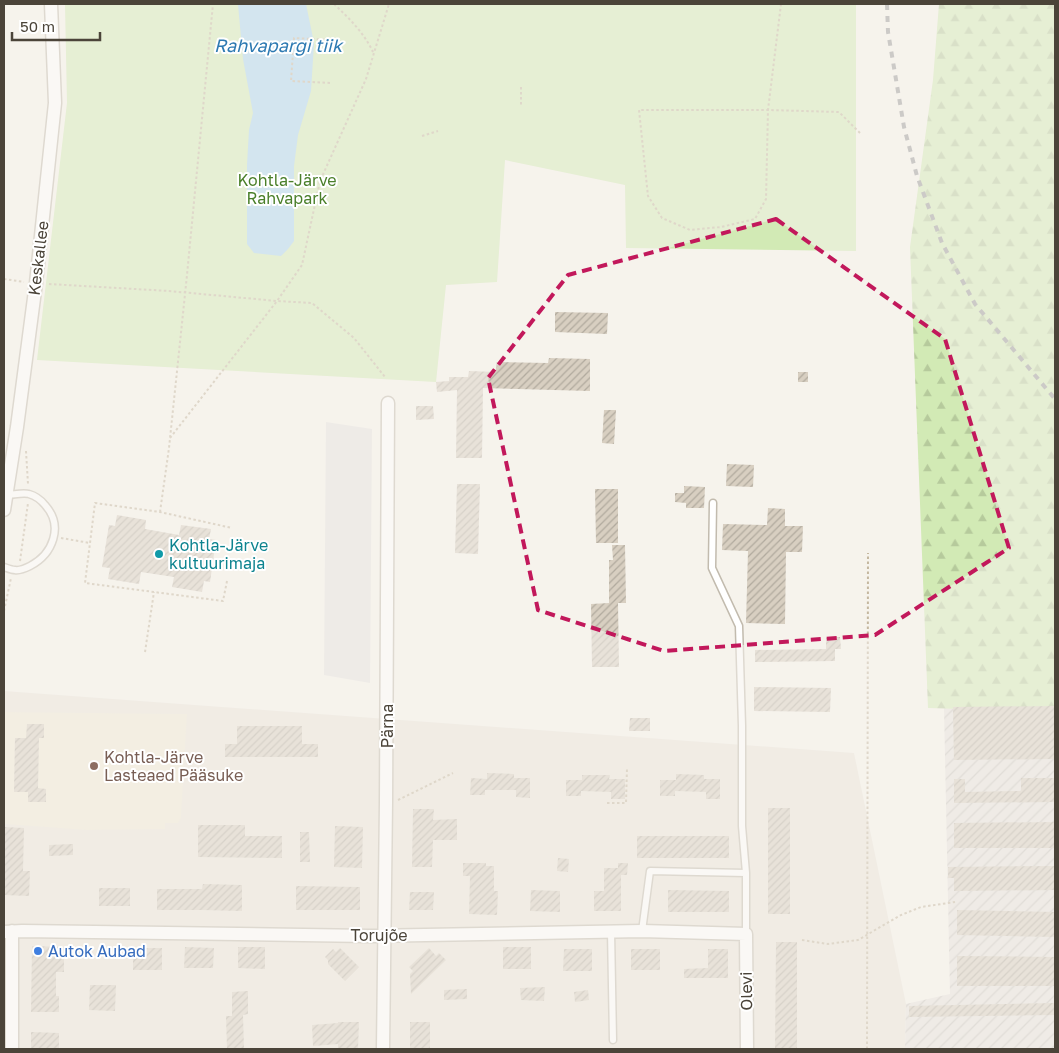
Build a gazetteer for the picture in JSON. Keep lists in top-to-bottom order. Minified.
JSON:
{"streets":{"street":["Keskallee","Pärna","Torujõe","Olevi"]},"crossings":[["Pärna","Torujõe"],["Torujõe","Olevi"]],"water":["Rahvapargi tiik"],"parks":["Kohtla-Järve Rahvapark"],"places":["Kohtla-Järve kultuurimaja","Kohtla-Järve Lasteaed Pääsuke","Autok Aubad"],"scale_bar":"50 m"}
